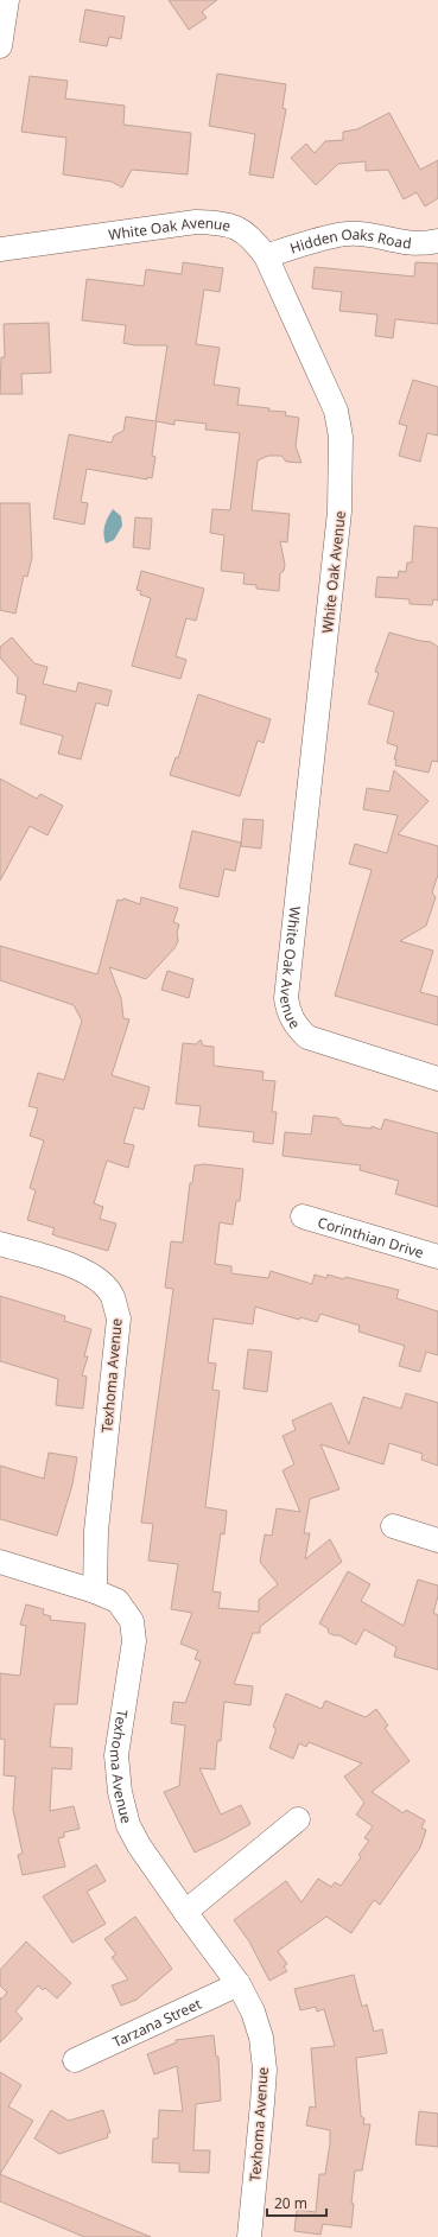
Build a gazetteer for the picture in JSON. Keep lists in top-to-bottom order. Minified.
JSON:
{"streets":{"street":["White Oak Avenue","Hidden Oaks Road","Corinthian Drive","Texhoma Avenue","Tarzana Street"]},"crossings":[["White Oak Avenue","Hidden Oaks Road"],["Texhoma Avenue","Tarzana Street"]],"scale_bar":"20 m"}
